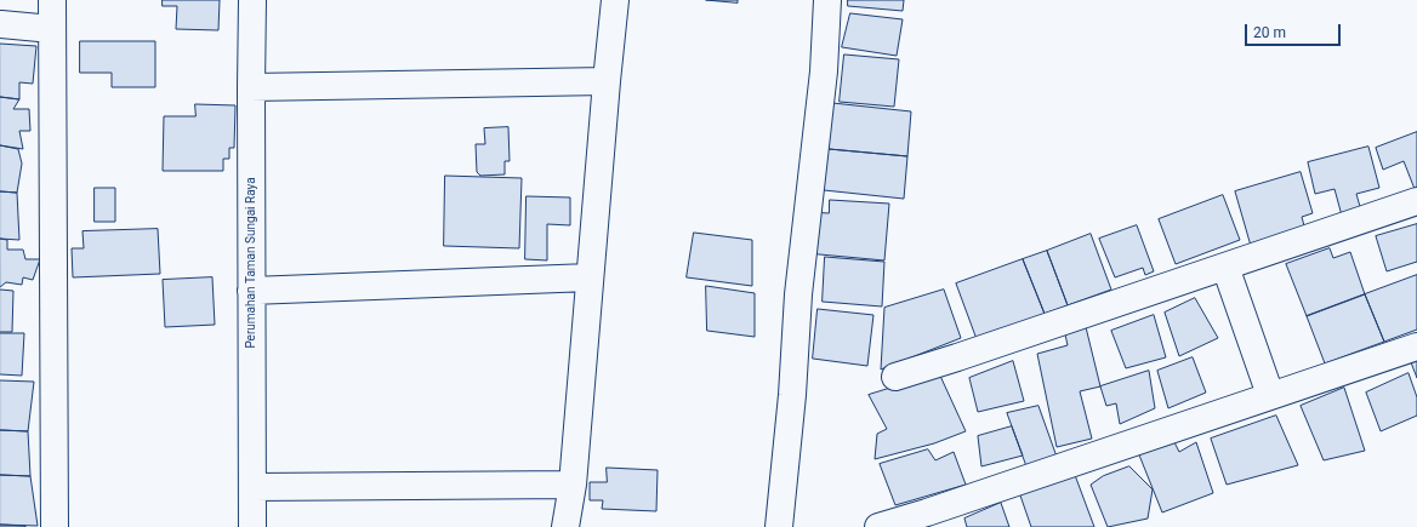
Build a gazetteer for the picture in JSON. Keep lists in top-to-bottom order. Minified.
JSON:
{"streets":{"street":["Perumahan Taman Sungai Raya"]},"scale_bar":"20 m"}
